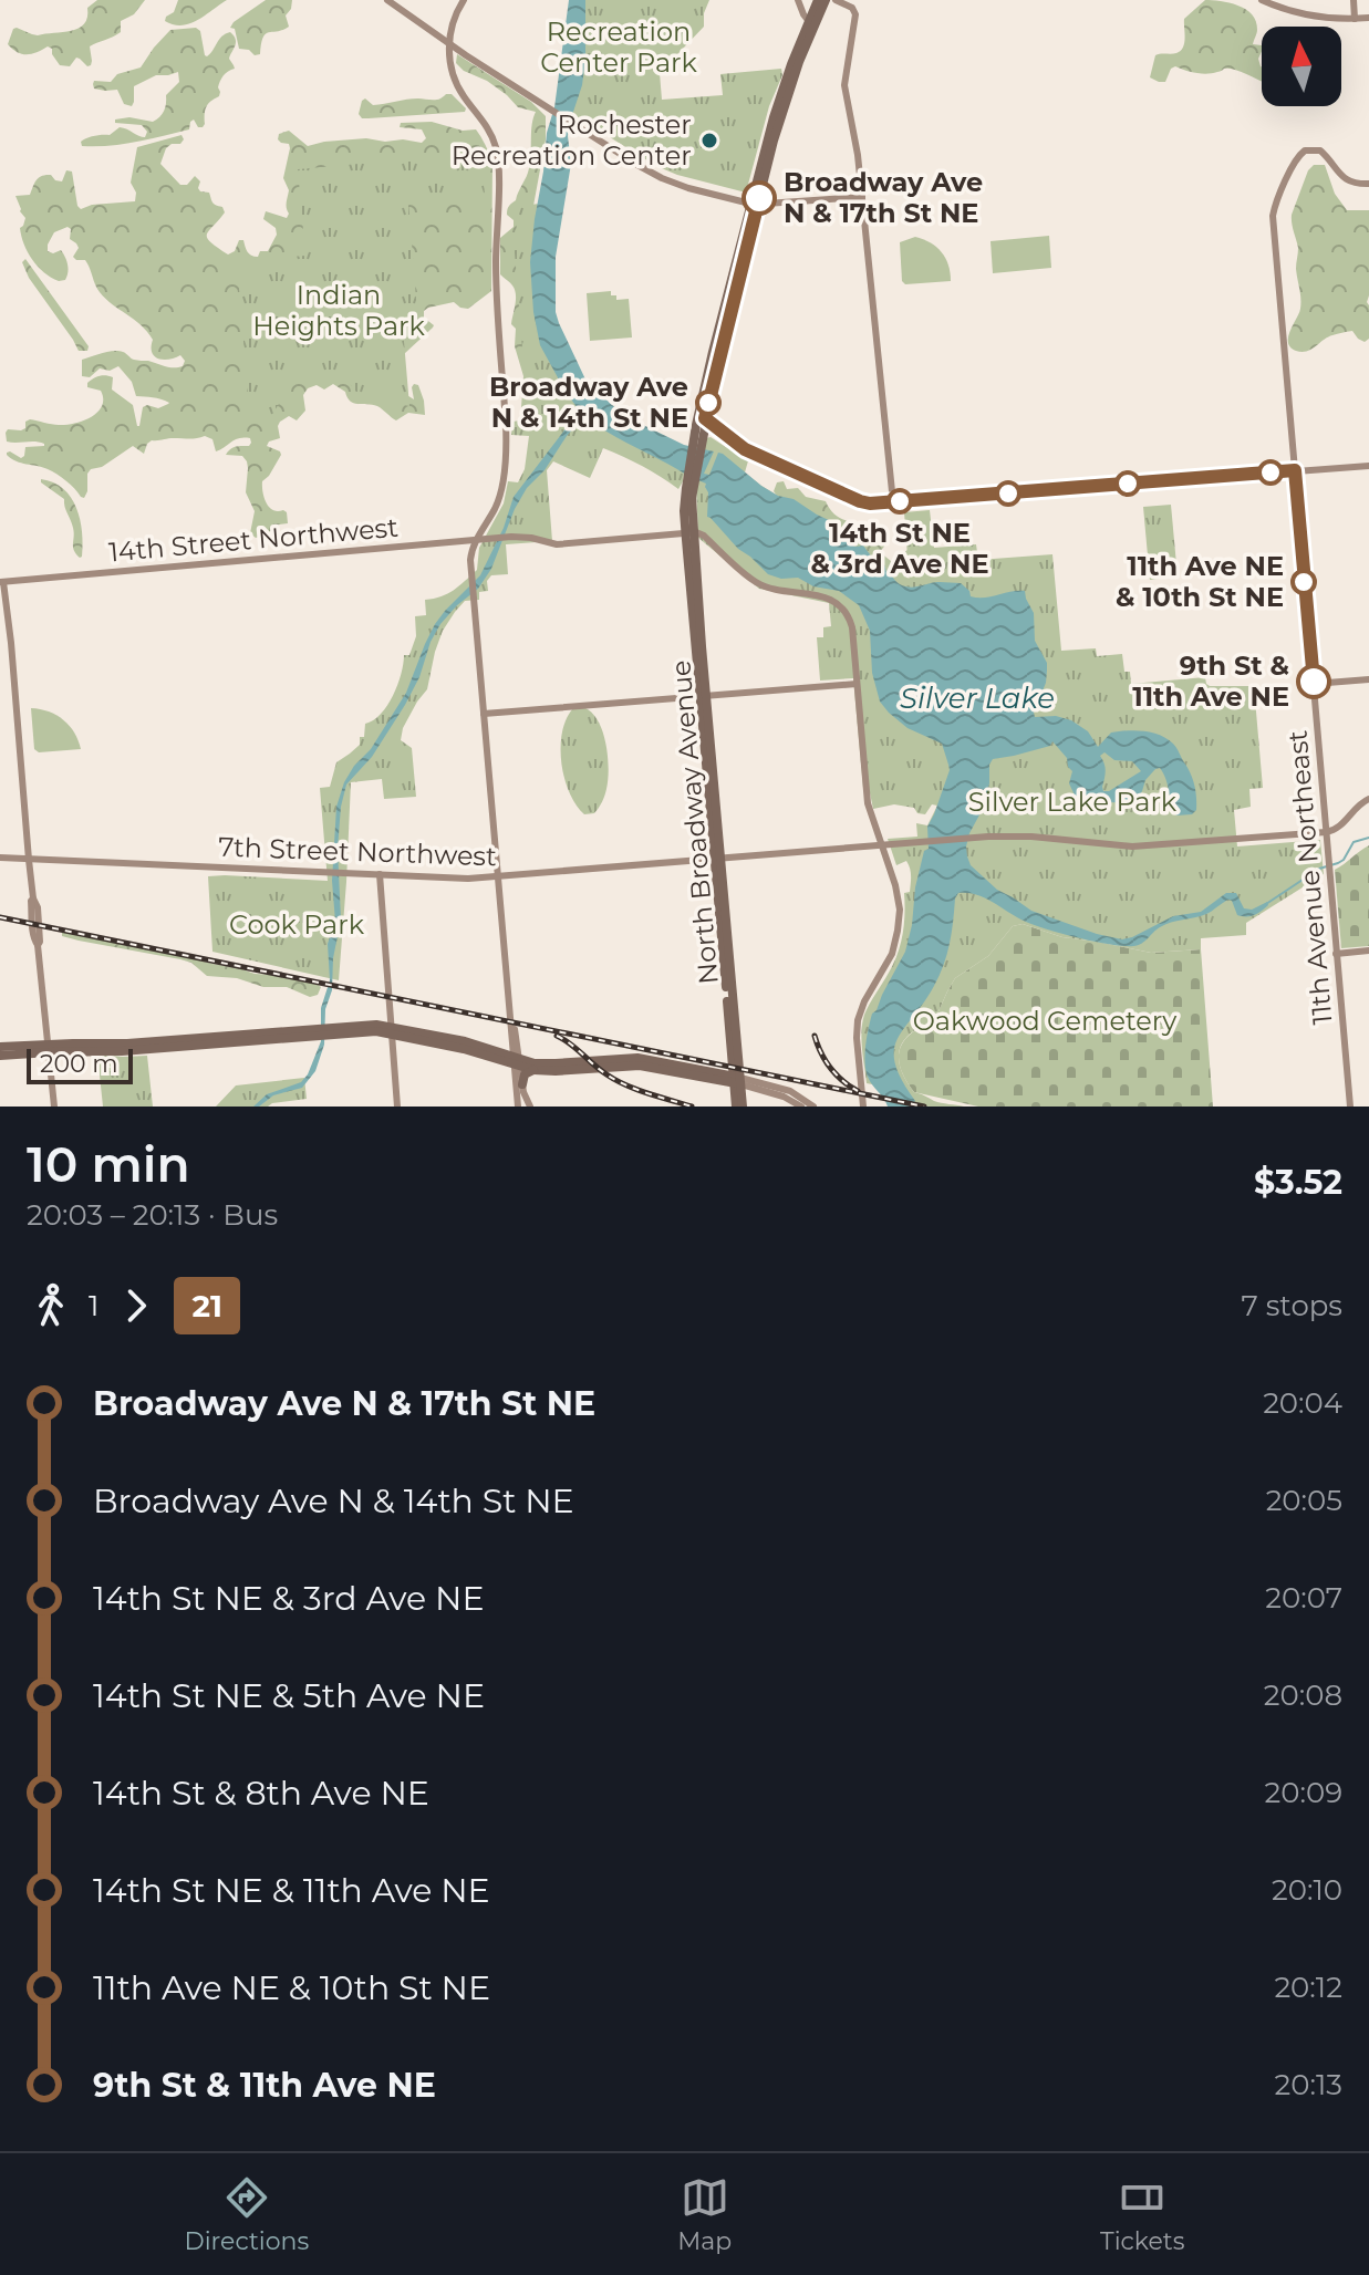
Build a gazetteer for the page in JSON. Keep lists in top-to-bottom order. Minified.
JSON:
{"streets":{"main road":["14th Street Northwest","North Broadway Avenue","7th Street Northwest","11th Avenue Northeast"]},"crossings":[["14th Street Northwest","North Broadway Avenue"],["North Broadway Avenue","7th Street Northwest"],["7th Street Northwest","11th Avenue Northeast"]],"water":["Silver Lake"],"parks":["Recreation Center Park","Indian Heights Park","Silver Lake Park","Cook Park","Oakwood Cemetery"],"places":["Rochester Recreation Center","Broadway Ave N & 17th St NE","Broadway Ave N & 14th St NE","14th St NE & 3rd Ave NE","11th Ave NE & 10th St NE","9th St & 11th Ave NE"],"lines":["bus line 21"],"scale_bar":"200 m","north":"top","page":{"scale":"200 m","heading":["10 min","20:03 – 20:13 · Bus","$3.52"],"legs":["1","21","7 stops"],"list":[{"name":"Broadway Ave N & 17th St NE","value":"20:04"},{"name":"Broadway Ave N & 14th St NE","value":"20:05"},{"name":"14th St NE & 3rd Ave NE","value":"20:07"},{"name":"14th St NE & 5th Ave NE","value":"20:08"},{"name":"14th St & 8th Ave NE","value":"20:09"},{"name":"14th St NE & 11th Ave NE","value":"20:10"},{"name":"11th Ave NE & 10th St NE","value":"20:12"},{"name":"9th St & 11th Ave NE","value":"20:13"}],"tabs":["Directions","Map","Tickets"]}}
